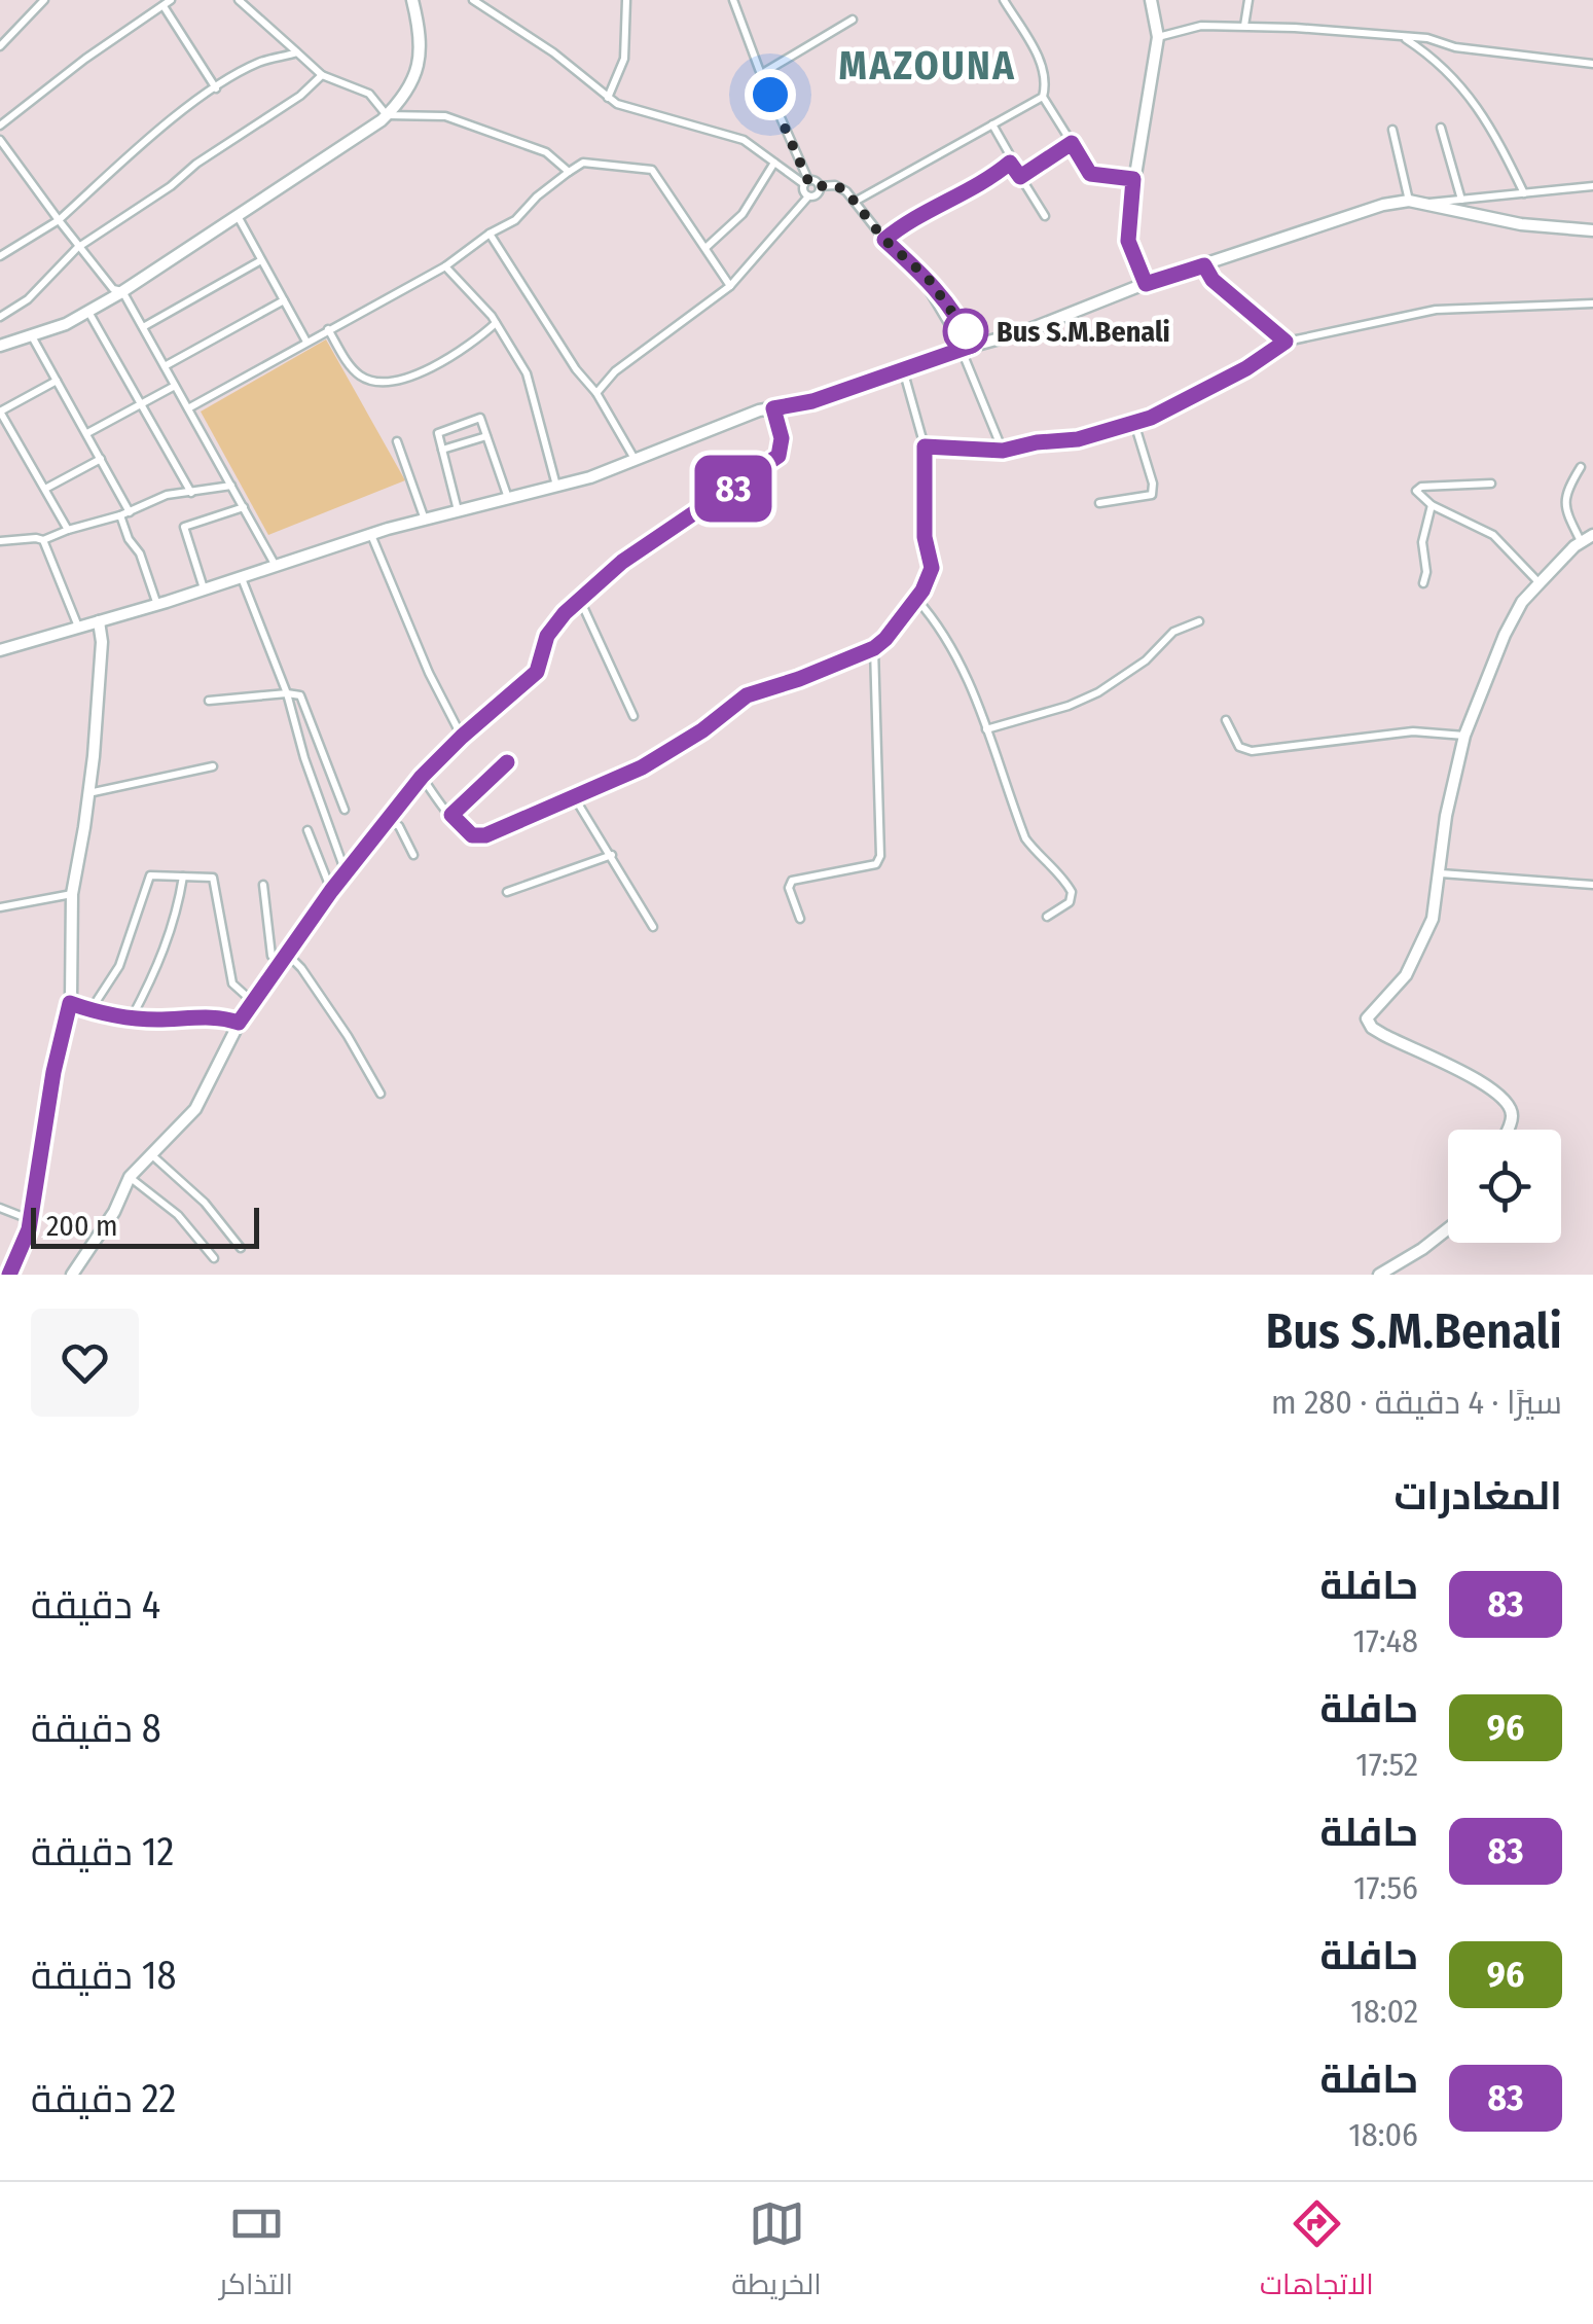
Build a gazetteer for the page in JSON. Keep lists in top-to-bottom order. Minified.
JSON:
{"districts":["MAZOUNA"],"places":["Bus S.M.Benali"],"lines":["bus line 83"],"scale_bar":"200 m","page":{"on_map":"83","scale":"200 m","heading":[["Bus S.M.Benali","سيرًا · 4 دقيقة · 280 m"],"المغادرات"],"list":[{"mark":"83","name":"حافلة","note":"17:48","value":"4 دقيقة"},{"mark":"96","name":"حافلة","note":"17:52","value":"8 دقيقة"},{"mark":"83","name":"حافلة","note":"17:56","value":"12 دقيقة"},{"mark":"96","name":"حافلة","note":"18:02","value":"18 دقيقة"},{"mark":"83","name":"حافلة","note":"18:06","value":"22 دقيقة"}],"tabs":["الاتجاهات","الخريطة","التذاكر"]}}
